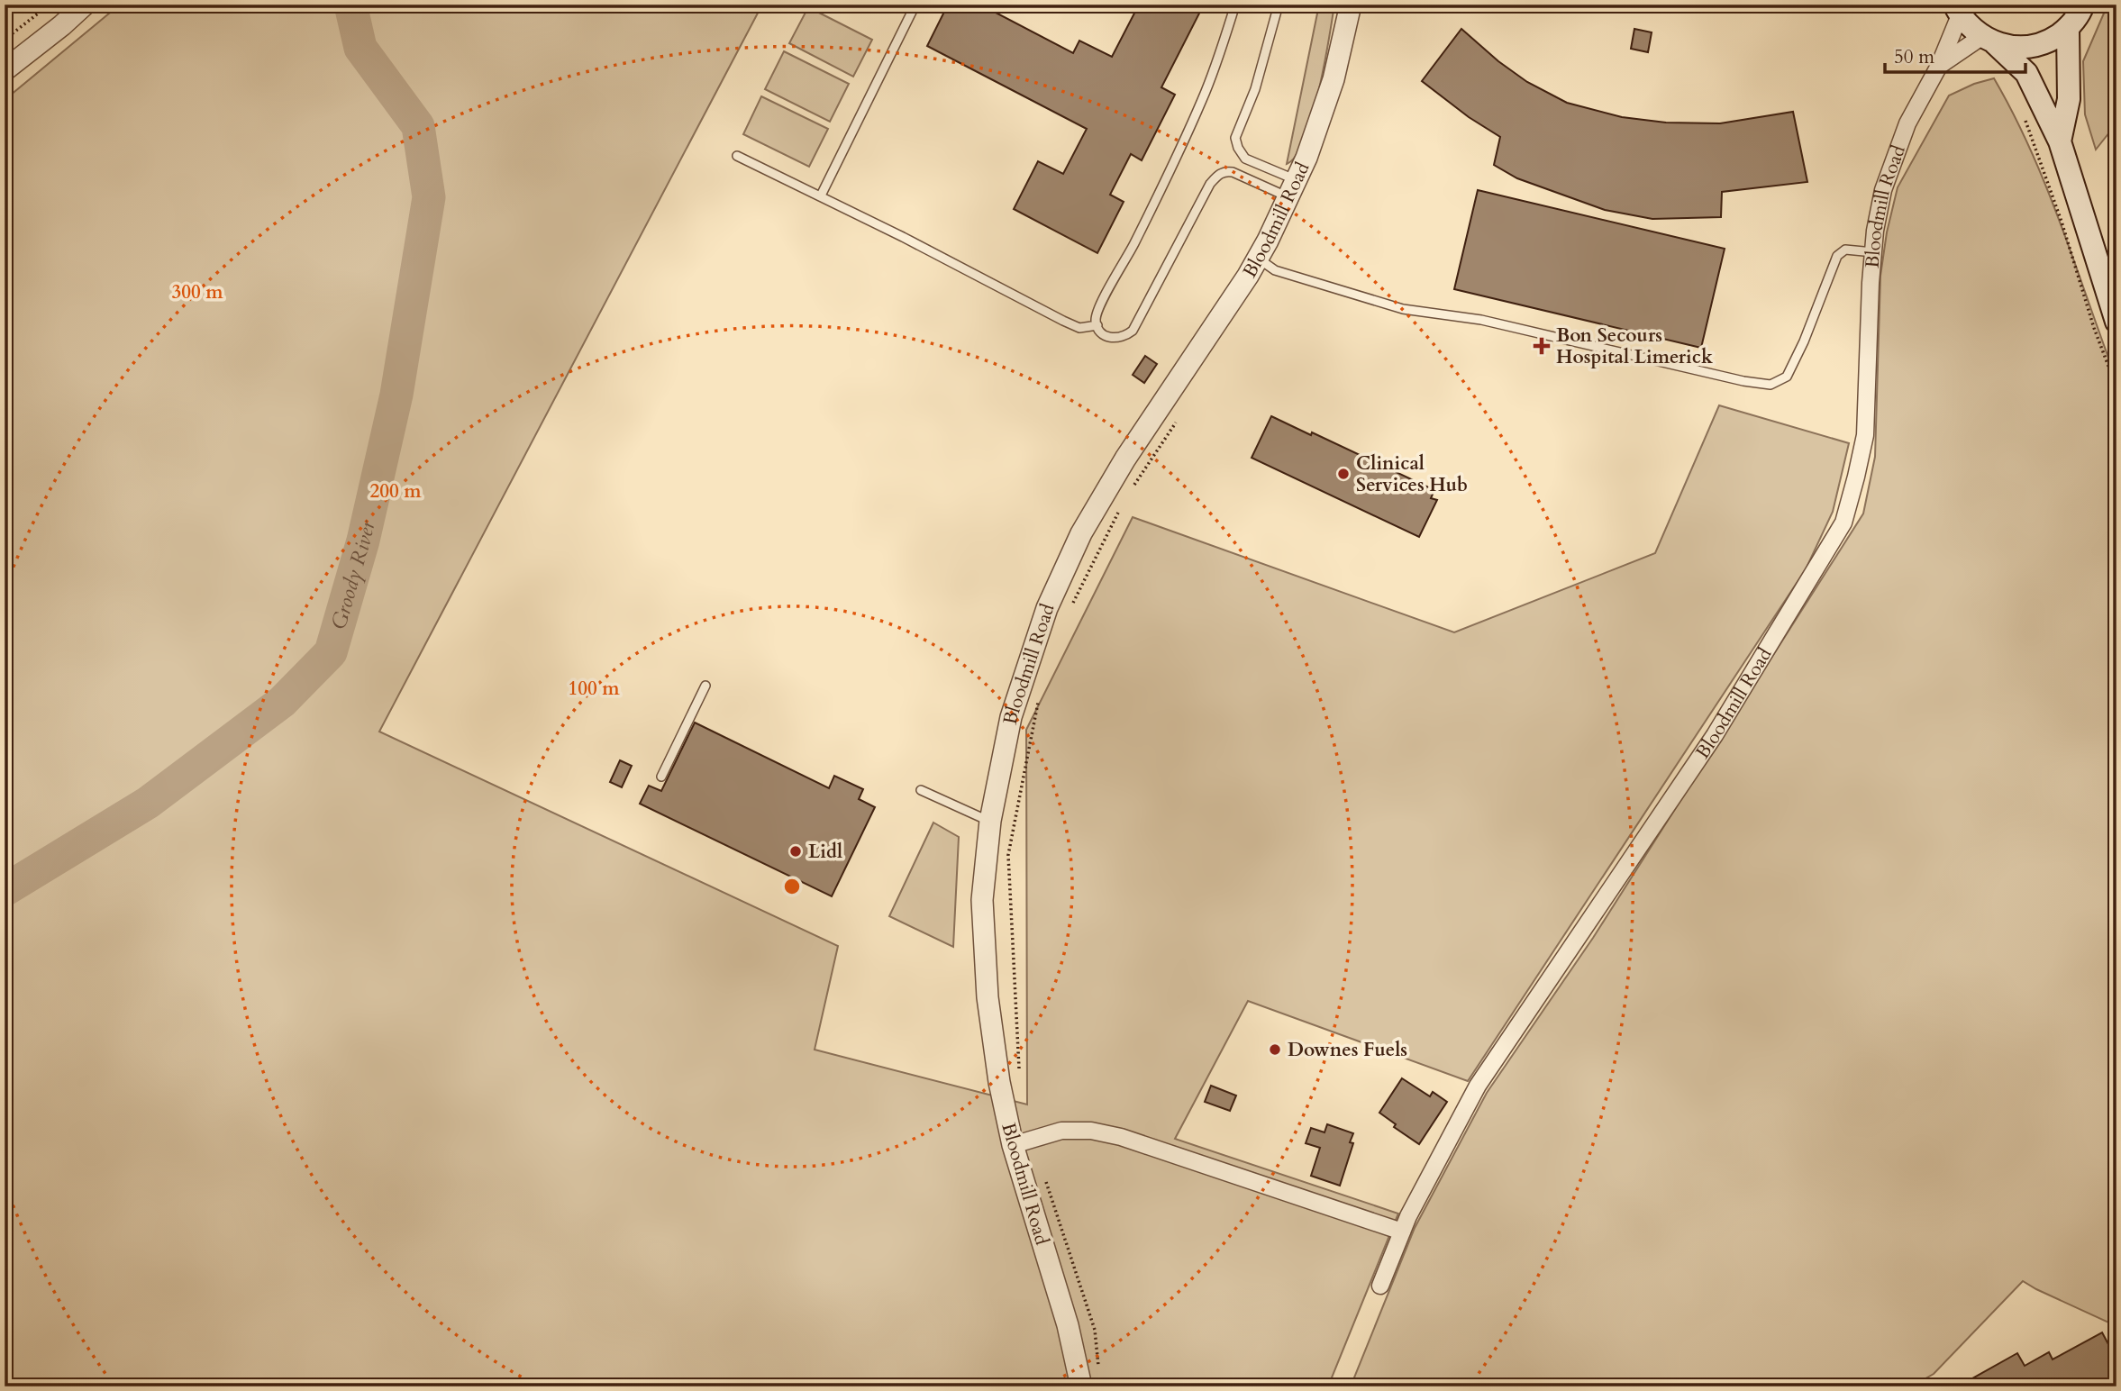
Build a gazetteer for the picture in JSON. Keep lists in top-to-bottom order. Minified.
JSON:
{"streets":{"street":["Bloodmill Road"]},"water":["Groody River"],"places":{"health":["Bon Secours Hospital Limerick"],"other":["Clinical Services Hub","Lidl","Downes Fuels"]},"scale_bar":"50 m","rings":["300 m","200 m","100 m"]}
